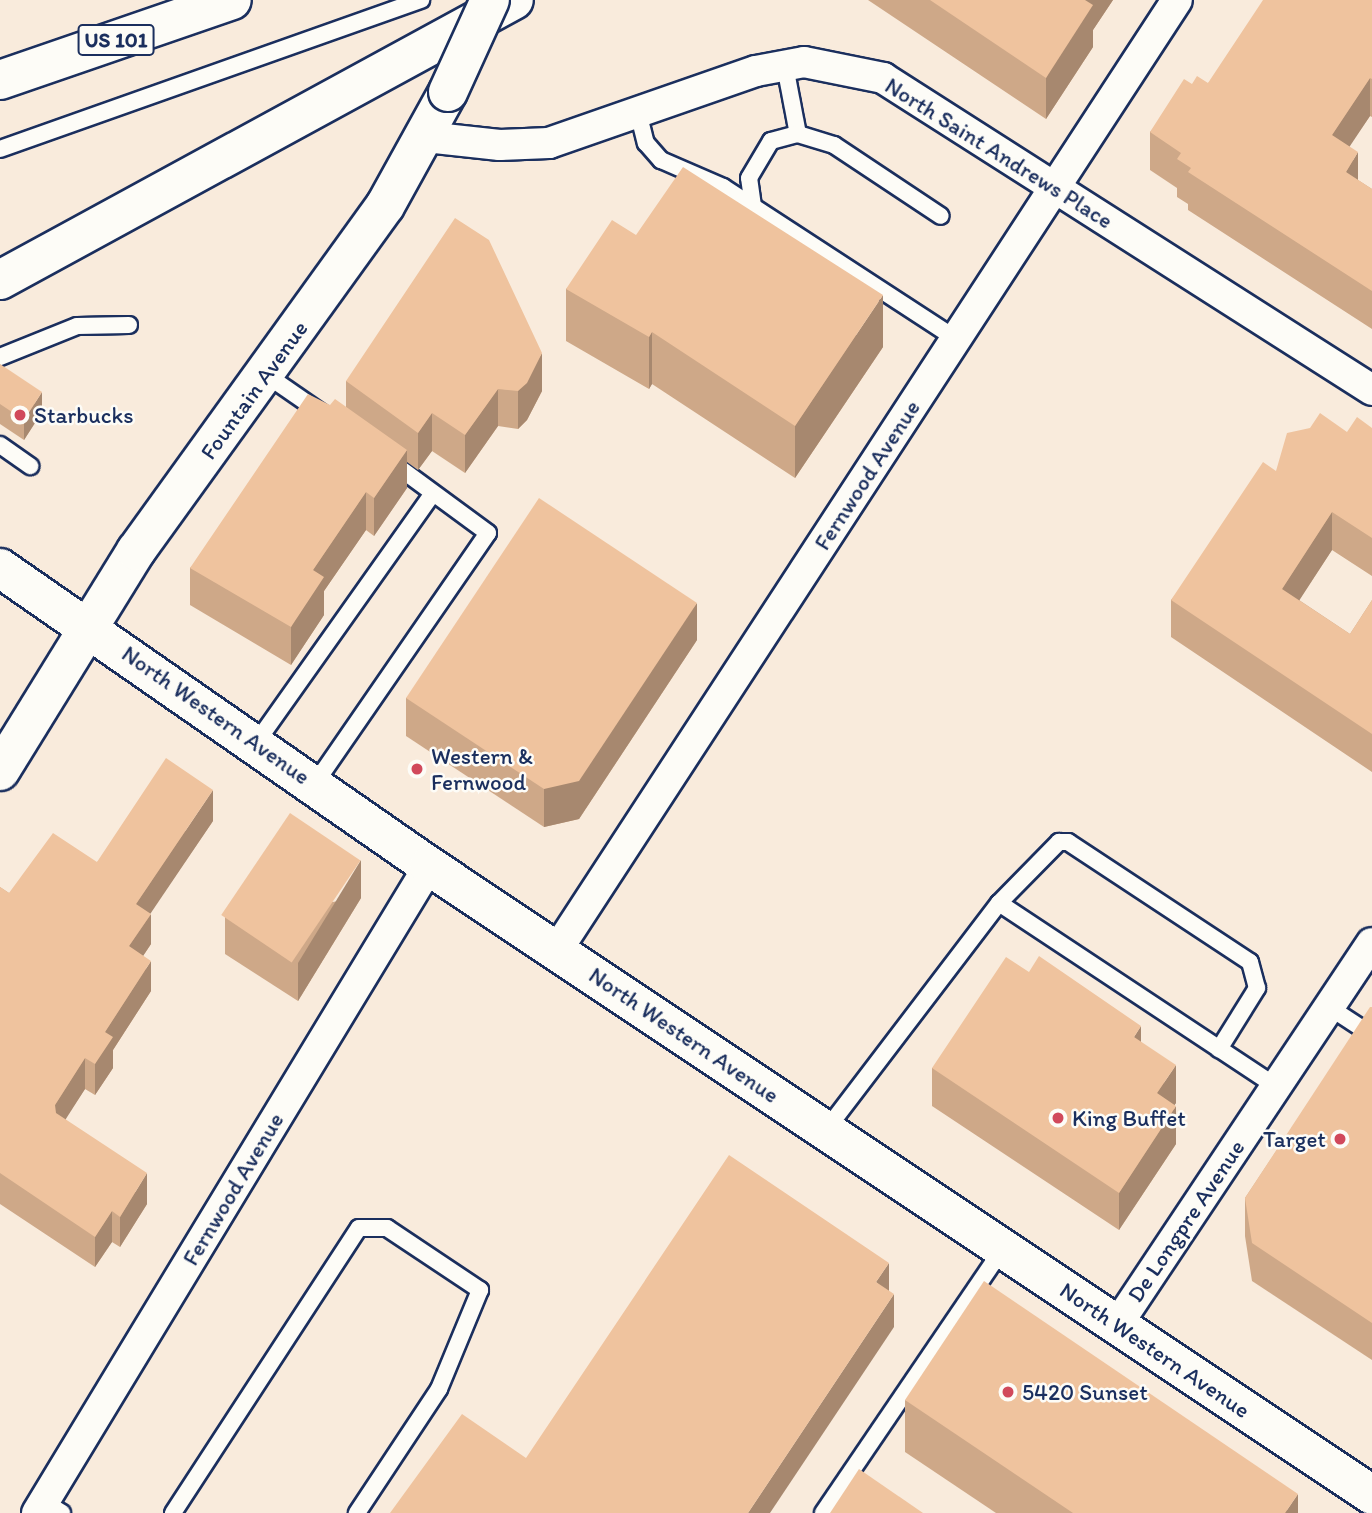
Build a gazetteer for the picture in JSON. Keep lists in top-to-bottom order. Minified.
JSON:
{"streets":{"main road":["US 101","Fountain Avenue","North Western Avenue"],"street":["North Saint Andrews Place","Fernwood Avenue","De Longpre Avenue"]},"crossings":[["North Saint Andrews Place","Fountain Avenue"],["North Saint Andrews Place","Fernwood Avenue"],["Fountain Avenue","North Western Avenue"],["Fernwood Avenue","North Western Avenue"],["North Western Avenue","De Longpre Avenue"]],"places":["Starbucks","Western & Fernwood","King Buffet","Target","5420 Sunset"]}
